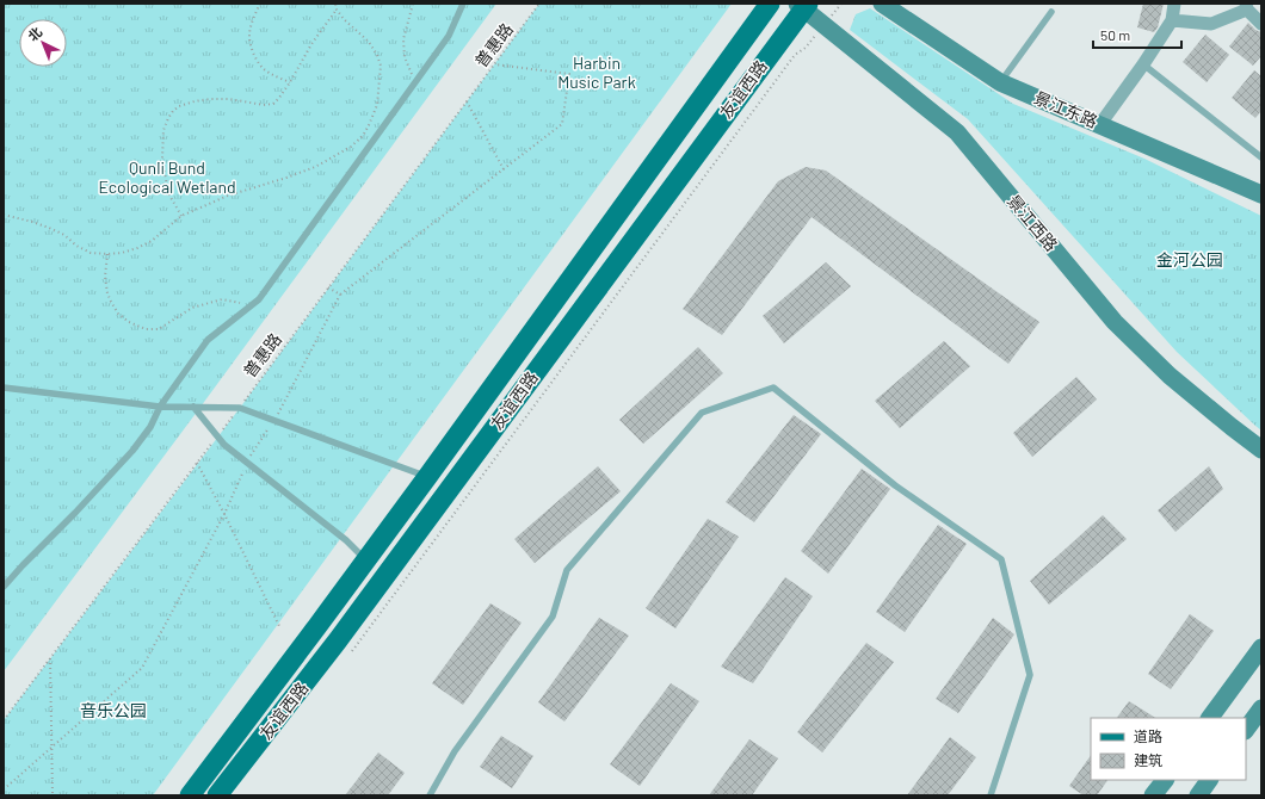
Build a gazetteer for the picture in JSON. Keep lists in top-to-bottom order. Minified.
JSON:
{"streets":{"main road":["友谊西路","景江东路","景江西路"],"path":["普惠路"]},"crossings":[["友谊西路","景江西路"]],"parks":["Harbin Music Park","Qunli Bund Ecological Wetland","金河公园","音乐公园"],"legend":["道路","建筑"],"scale_bar":"50 m","north":"top left"}
